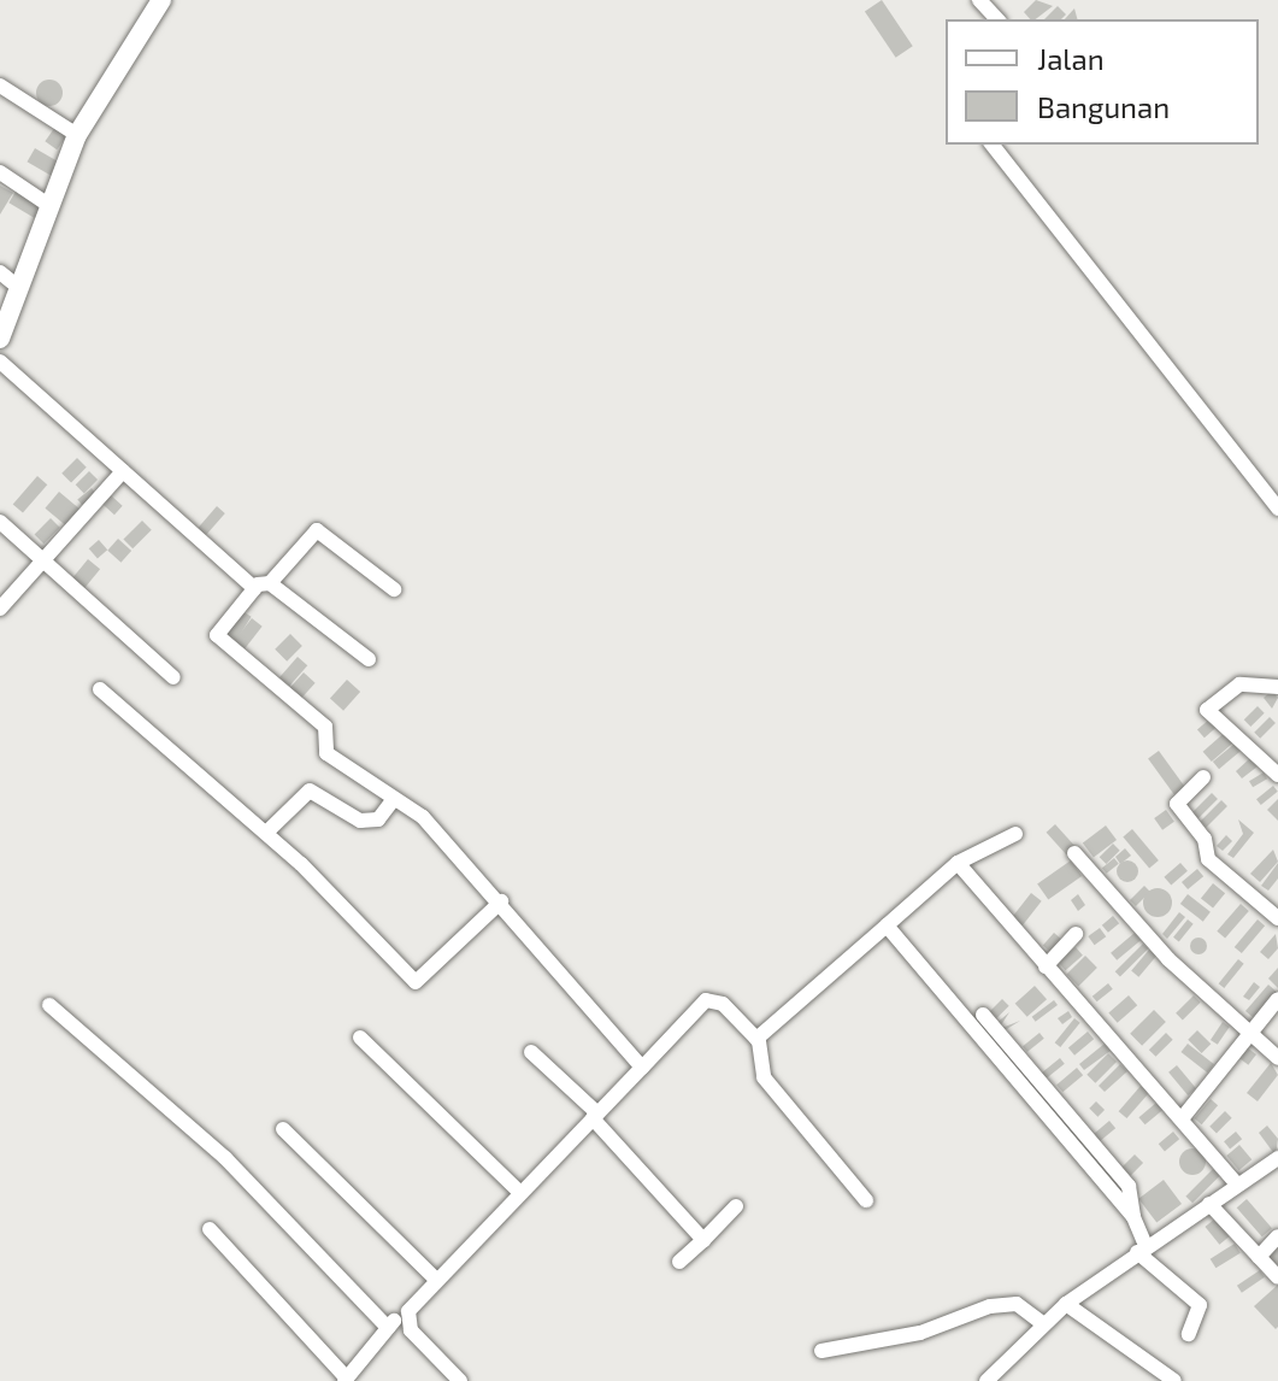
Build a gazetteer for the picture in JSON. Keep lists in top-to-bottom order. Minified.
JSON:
{"legend":["Jalan","Bangunan"]}
